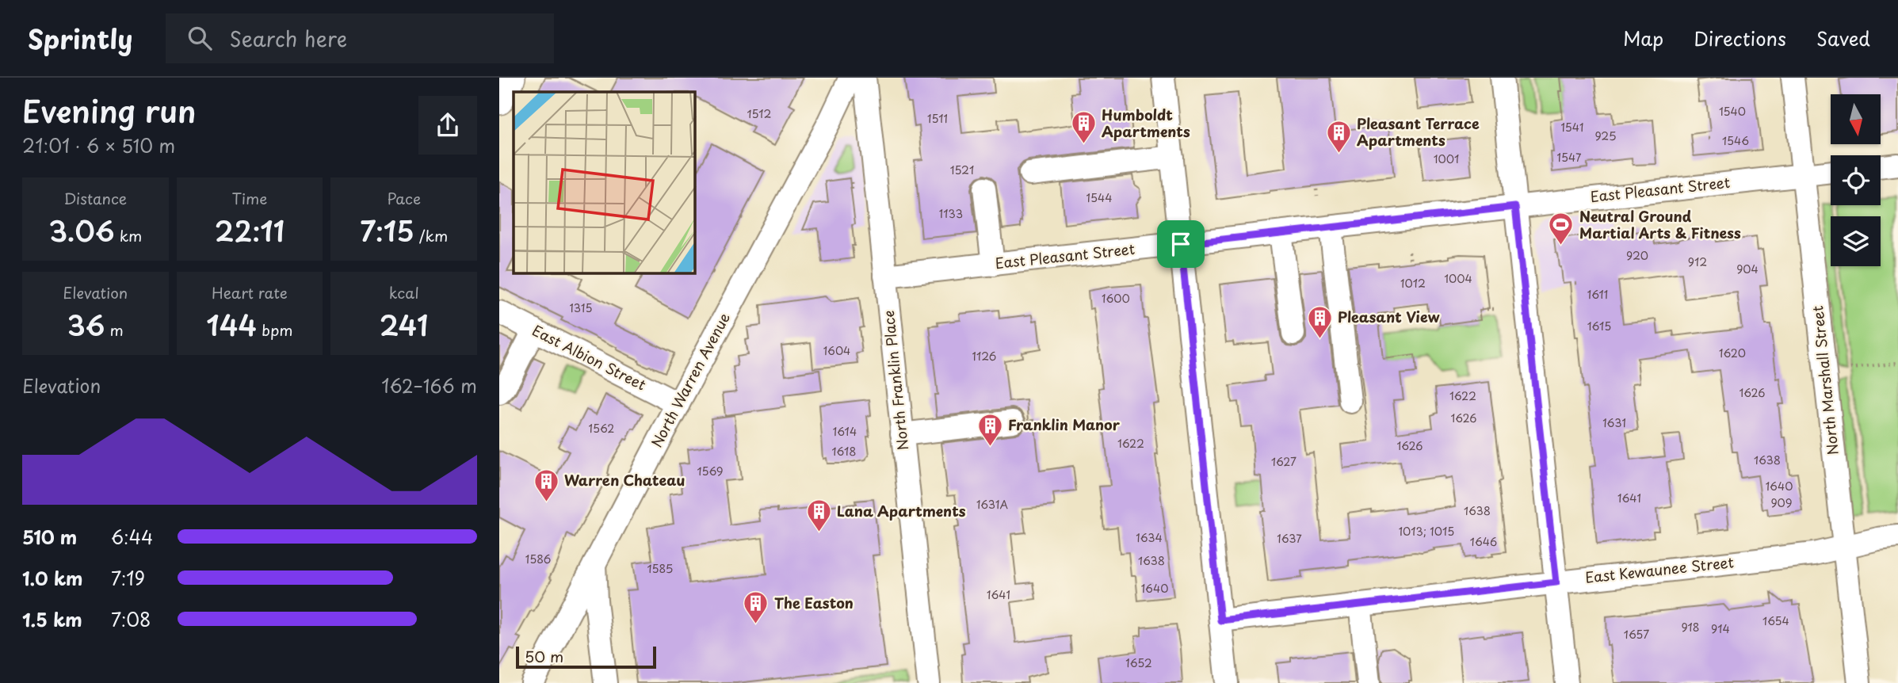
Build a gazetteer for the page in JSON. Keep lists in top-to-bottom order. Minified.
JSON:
{"streets":{"street":["East Pleasant Street","East Albion Street","North Warren Avenue","North Franklin Place","North Marshall Street","East Kewaunee Street"]},"crossings":[["East Pleasant Street","North Franklin Place"],["East Pleasant Street","North Marshall Street"],["East Albion Street","North Warren Avenue"],["North Marshall Street","East Kewaunee Street"]],"places":{"building":["Humboldt Apartments","Pleasant Terrace Apartments","Pleasant View","Franklin Manor","Warren Chateau","Lana Apartments","The Easton"],"sports":["Neutral Ground Martial Arts & Fitness"]},"house_numbers":["1540","1512","1511","1541","925","1546","1547","1001","1521","1544","1133","920","912","904","1004","1012","1611","1600","1315","1615","1604","1620","1126","1626","1622","1626","1631","1562","1614","1622","1626","1618","1638","1627","1569","1640","1641","909","1631A","1638","1013; 1015","1634","1637","1646","1586","1638","1585","1640","1641","1654","918","914","1657","1652"],"scale_bar":"50 m","north":"bottom","page":{"header":"Sprintly","search":"Search here","nav":["Map","Directions","Saved"],"heading":["Evening run","21:01 · 6 × 510 m"],"stats":[["Distance","3.06 km"],["Time","22:11"],["Pace","7:15 /km"],["Elevation","36 m"],["Heart rate","144 bpm"],["kcal","241"]],"chart":["Elevation","162–166 m"],"list":[{"name":"510 m","note":"6:44"},{"name":"1.0 km","note":"7:19"},{"name":"1.5 km","note":"7:08"}],"scale":"50 m"}}
